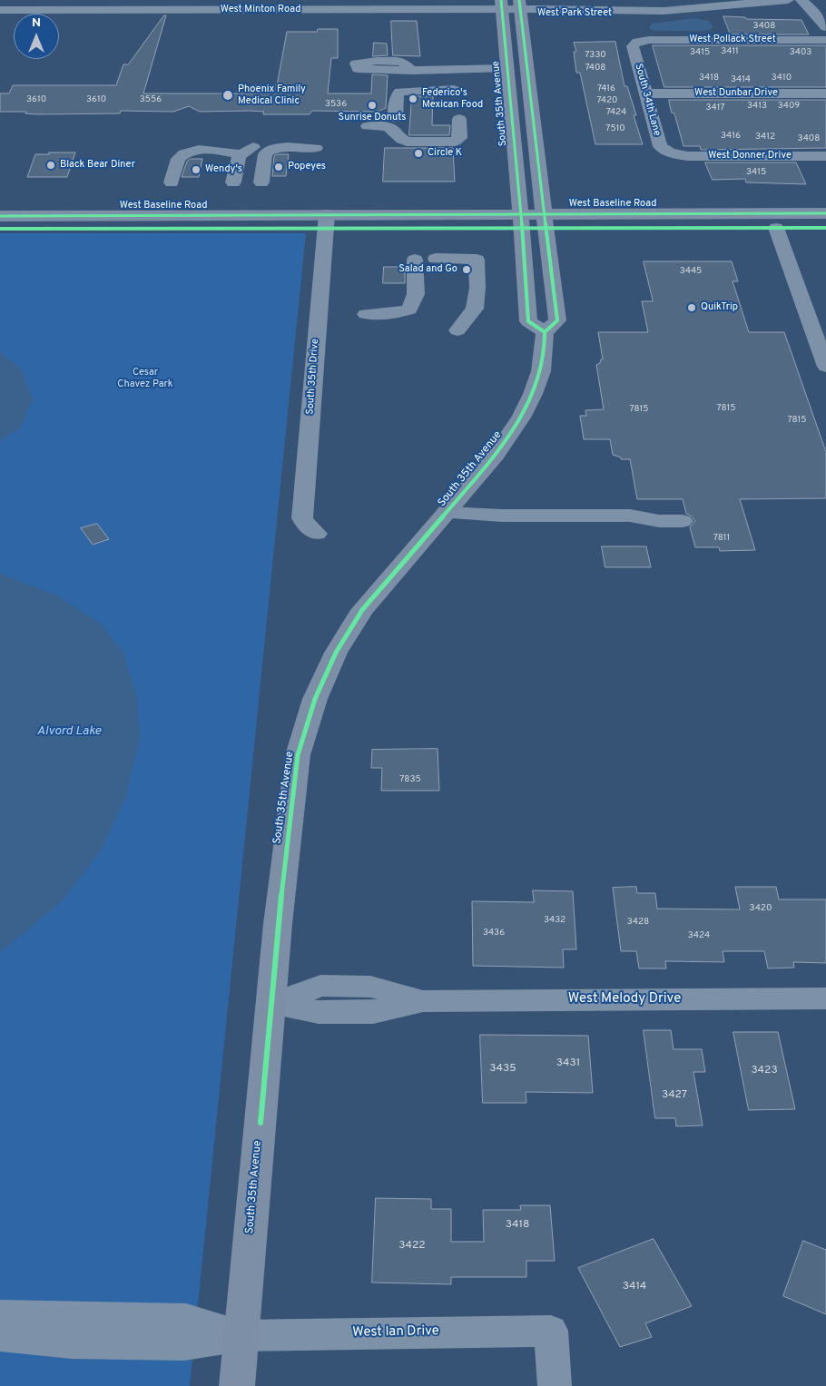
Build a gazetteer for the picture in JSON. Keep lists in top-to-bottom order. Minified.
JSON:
{"streets":{"main road":["South 35th Avenue","West Baseline Road"],"street":["West Minton Road","West Park Street","West Pollack Street","West Dunbar Drive","South 34th Lane","West Donner Drive","South 35th Drive","West Melody Drive","West Ian Drive"]},"crossings":[["West Minton Road","West Park Street"],["West Minton Road","South 35th Avenue"],["West Pollack Street","South 34th Lane"],["West Dunbar Drive","South 34th Lane"],["South 34th Lane","West Donner Drive"],["South 35th Avenue","West Baseline Road"],["South 35th Avenue","West Melody Drive"],["South 35th Avenue","West Ian Drive"],["West Baseline Road","South 35th Drive"]],"water":["Alvord Lake"],"parks":["Cesar Chavez Park"],"places":["Phoenix Family Medical Clinic","Federico's Mexican Food","Sunrise Donuts","Circle K","Black Bear Diner","Popeyes","Wendy's","Salad and Go","QuikTrip"],"house_numbers":["3408","3411","3415","3403","7330","7408","3418","3410","3414","7416","3610","3610","3556","7420","3536","3413","3409","3417","7424","7510","3416","3412","3408","3415","3445","7815","7815","7815","7811","7835","3420","3432","3428","3436","3424","3431","3435","3423","3427","3418","3422","3414"],"north":"top"}
